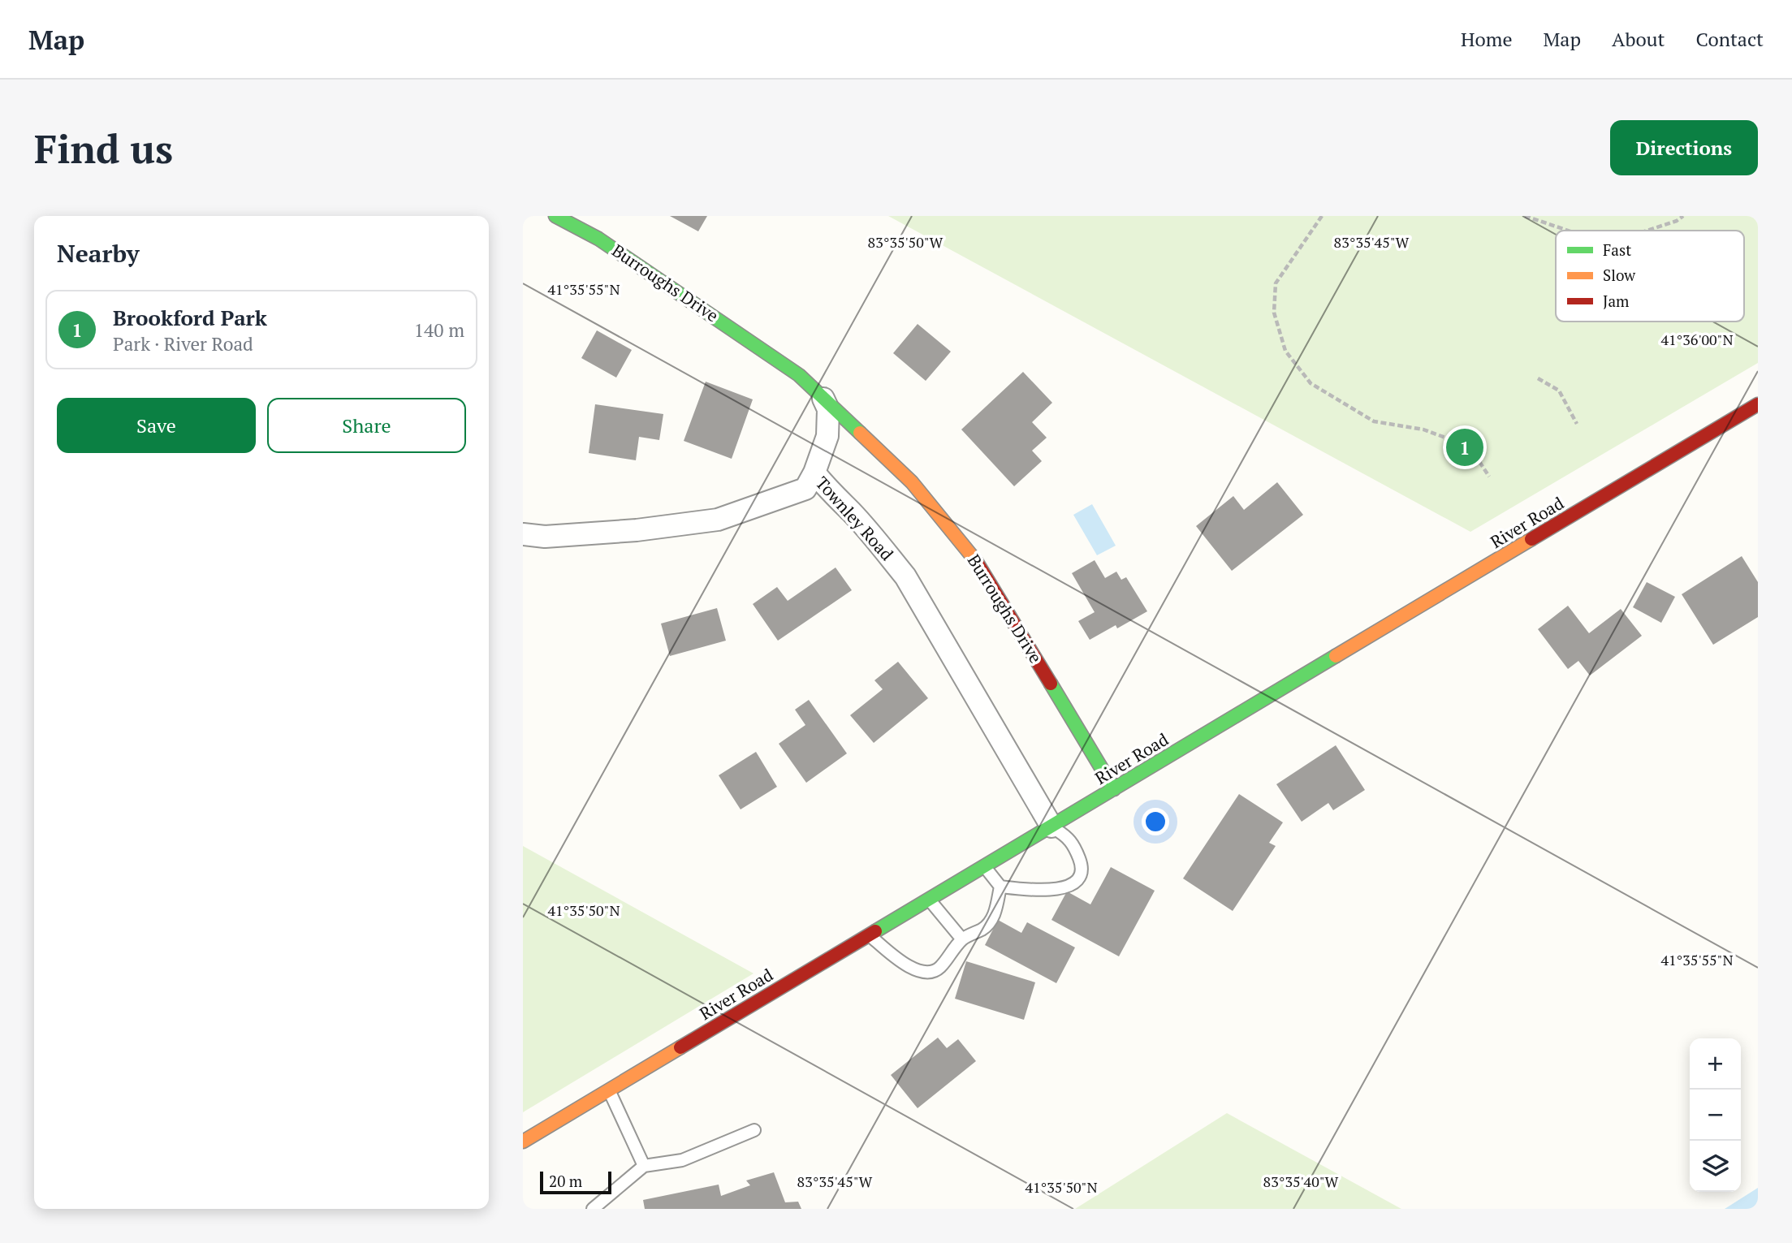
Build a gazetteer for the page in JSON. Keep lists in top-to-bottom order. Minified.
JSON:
{"streets":{"street":["Burroughs Drive","Townley Road","River Road"]},"crossings":[["Burroughs Drive","River Road"],["Townley Road","River Road"]],"legend":["Fast","Slow","Jam"],"scale_bar":"20 m","page":{"header":"Map","nav":["Home","Map","About","Contact"],"buttons":["Directions",["Save","Share"]],"title":"Find us","heading":"Nearby","list":[{"mark":"1","name":"Brookford Park","note":"Park · River Road","value":"140 m"}],"pins":"1","map_buttons":["+","−"],"scale":"20 m"},"coordinates":["83°35'50\"W","83°35'45\"W","41°35'55\"N","41°36'00\"N","41°35'50\"N","83°35'40\"W"]}
